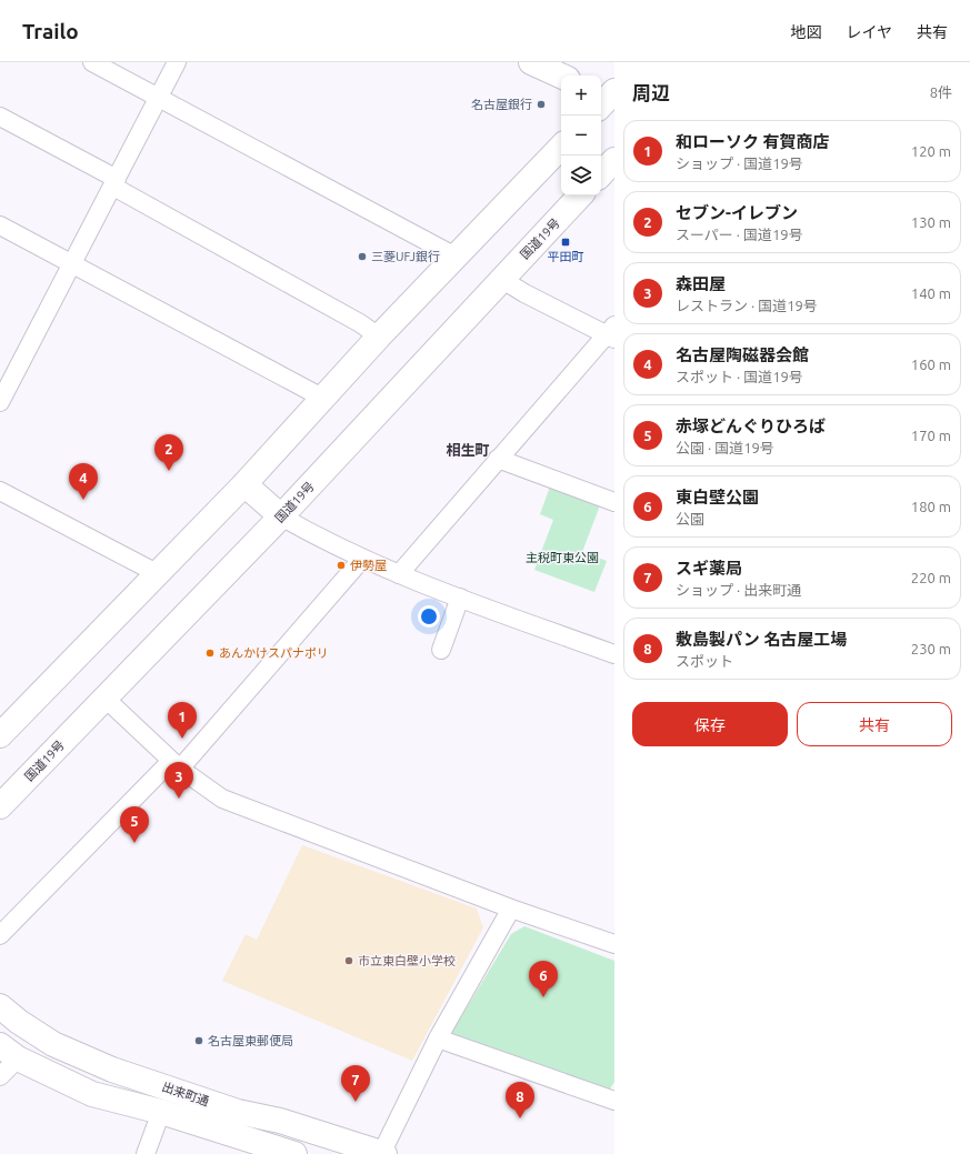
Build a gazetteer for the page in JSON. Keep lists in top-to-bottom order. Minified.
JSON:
{"streets":{"main road":["国道19号","出来町通"]},"districts":["相生町"],"parks":["主税町東公園"],"places":{"other":["名古屋銀行","三菱UFJ銀行","伊勢屋","あんかけスパナポリ","市立東白壁小学校","名古屋東郵便局"],"transit":["平田町"]},"page":{"header":"Trailo","nav":["地図","レイヤ","共有"],"heading":["周辺","8件"],"map_buttons":["+","−"],"list":[{"mark":"1","name":"和ローソク 有賀商店","note":"ショップ · 国道19号","value":"120 m"},{"mark":"2","name":"セブン-イレブン","note":"スーパー · 国道19号","value":"130 m"},{"mark":"3","name":"森田屋","note":"レストラン · 国道19号","value":"140 m"},{"mark":"4","name":"名古屋陶磁器会館","note":"スポット · 国道19号","value":"160 m"},{"mark":"5","name":"赤塚どんぐりひろば","note":"公園 · 国道19号","value":"170 m"},{"mark":"6","name":"東白壁公園","note":"公園","value":"180 m"},{"mark":"7","name":"スギ薬局","note":"ショップ · 出来町通","value":"220 m"},{"mark":"8","name":"敷島製パン 名古屋工場","note":"スポット","value":"230 m"}],"pins":["2","4","1","3","5","6","7","8"],"buttons":["保存","共有"]}}
